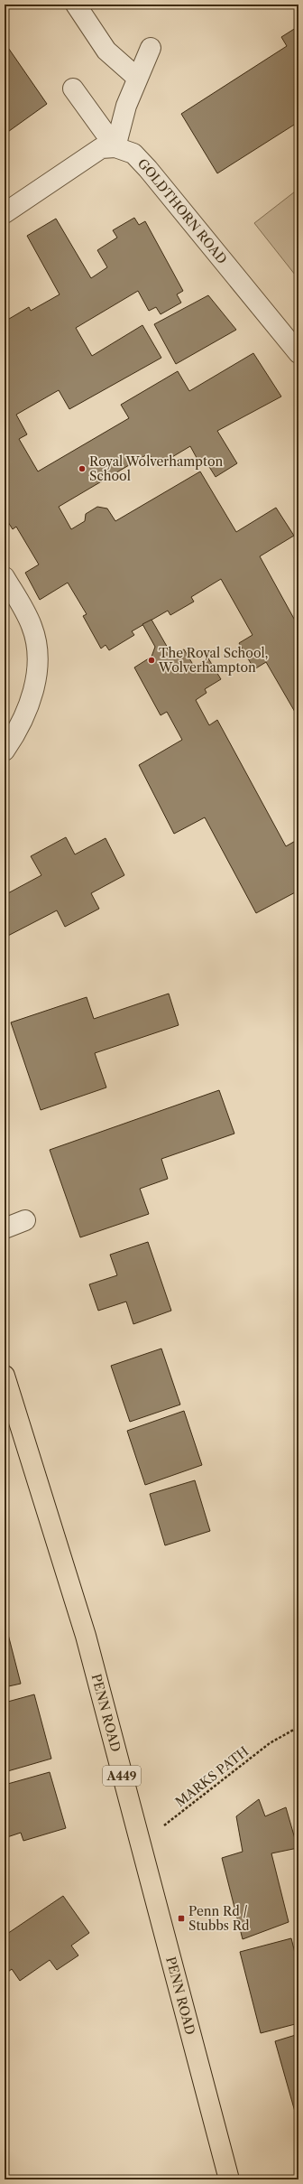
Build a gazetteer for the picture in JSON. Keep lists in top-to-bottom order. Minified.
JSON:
{"streets":{"highway":["PENN ROAD","A449"],"street":["GOLDTHORN ROAD"],"path":["MARKS PATH"]},"crossings":[["PENN ROAD","MARKS PATH"]],"places":{"other":["Royal Wolverhampton School","The Royal School, Wolverhampton"],"transit":["Penn Rd / Stubbs Rd"]}}
